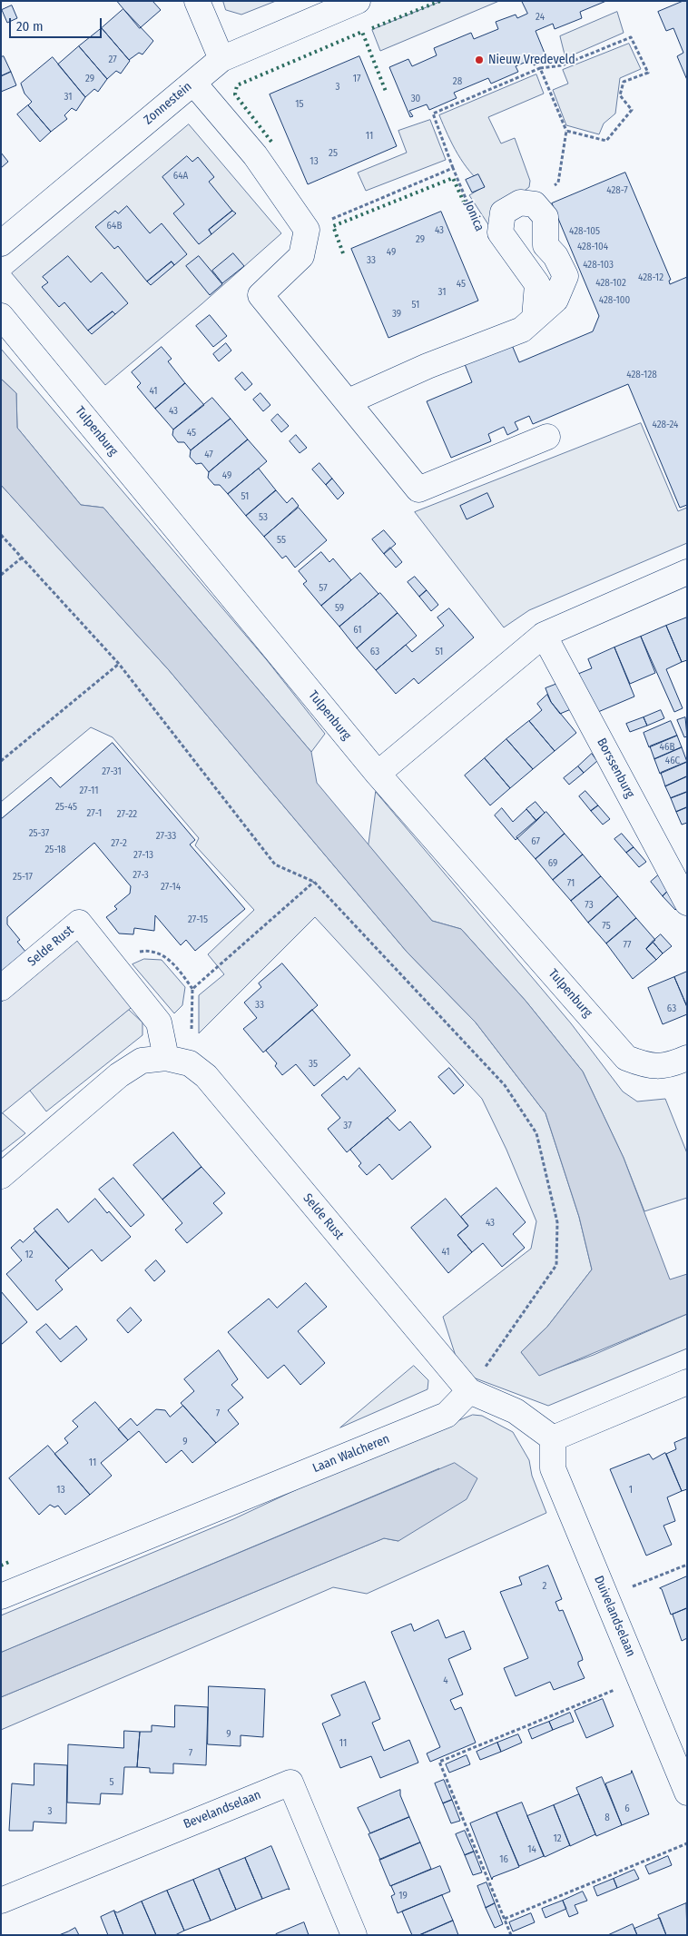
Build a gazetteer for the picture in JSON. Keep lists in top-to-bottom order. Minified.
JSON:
{"streets":{"street":["Zonnestein","Jonica","Tulpenburg","Borssenburg","Selde Rust","Laan Walcheren","Duivelandselaan","Bevelandselaan"]},"crossings":[["Selde Rust","Laan Walcheren"]],"places":["Nieuw Vredeveld"],"house_numbers":["24","27","29","17","28","3","31","30","15","11","25","13","64A","428-7","64B","43","428-105","29","428-104","49","33","428-103","428-12","428-102","45","31","428-100","51","39","428-128","41","43","428-24","45","47","49","51","53","55","57","59","61","63","51","46B","46C","27-31","27-11","25-45","27-1","27-22","25-37","27-33","67","27-2","25-18","27-13","69","27-3","25-17","71","27-14","73","27-15","75","77","33","63","35","37","43","41","12","7","9","11","13","1","2","4","9","11","7","5","6","3","8","12","14","16","19"],"scale_bar":"20 m"}
